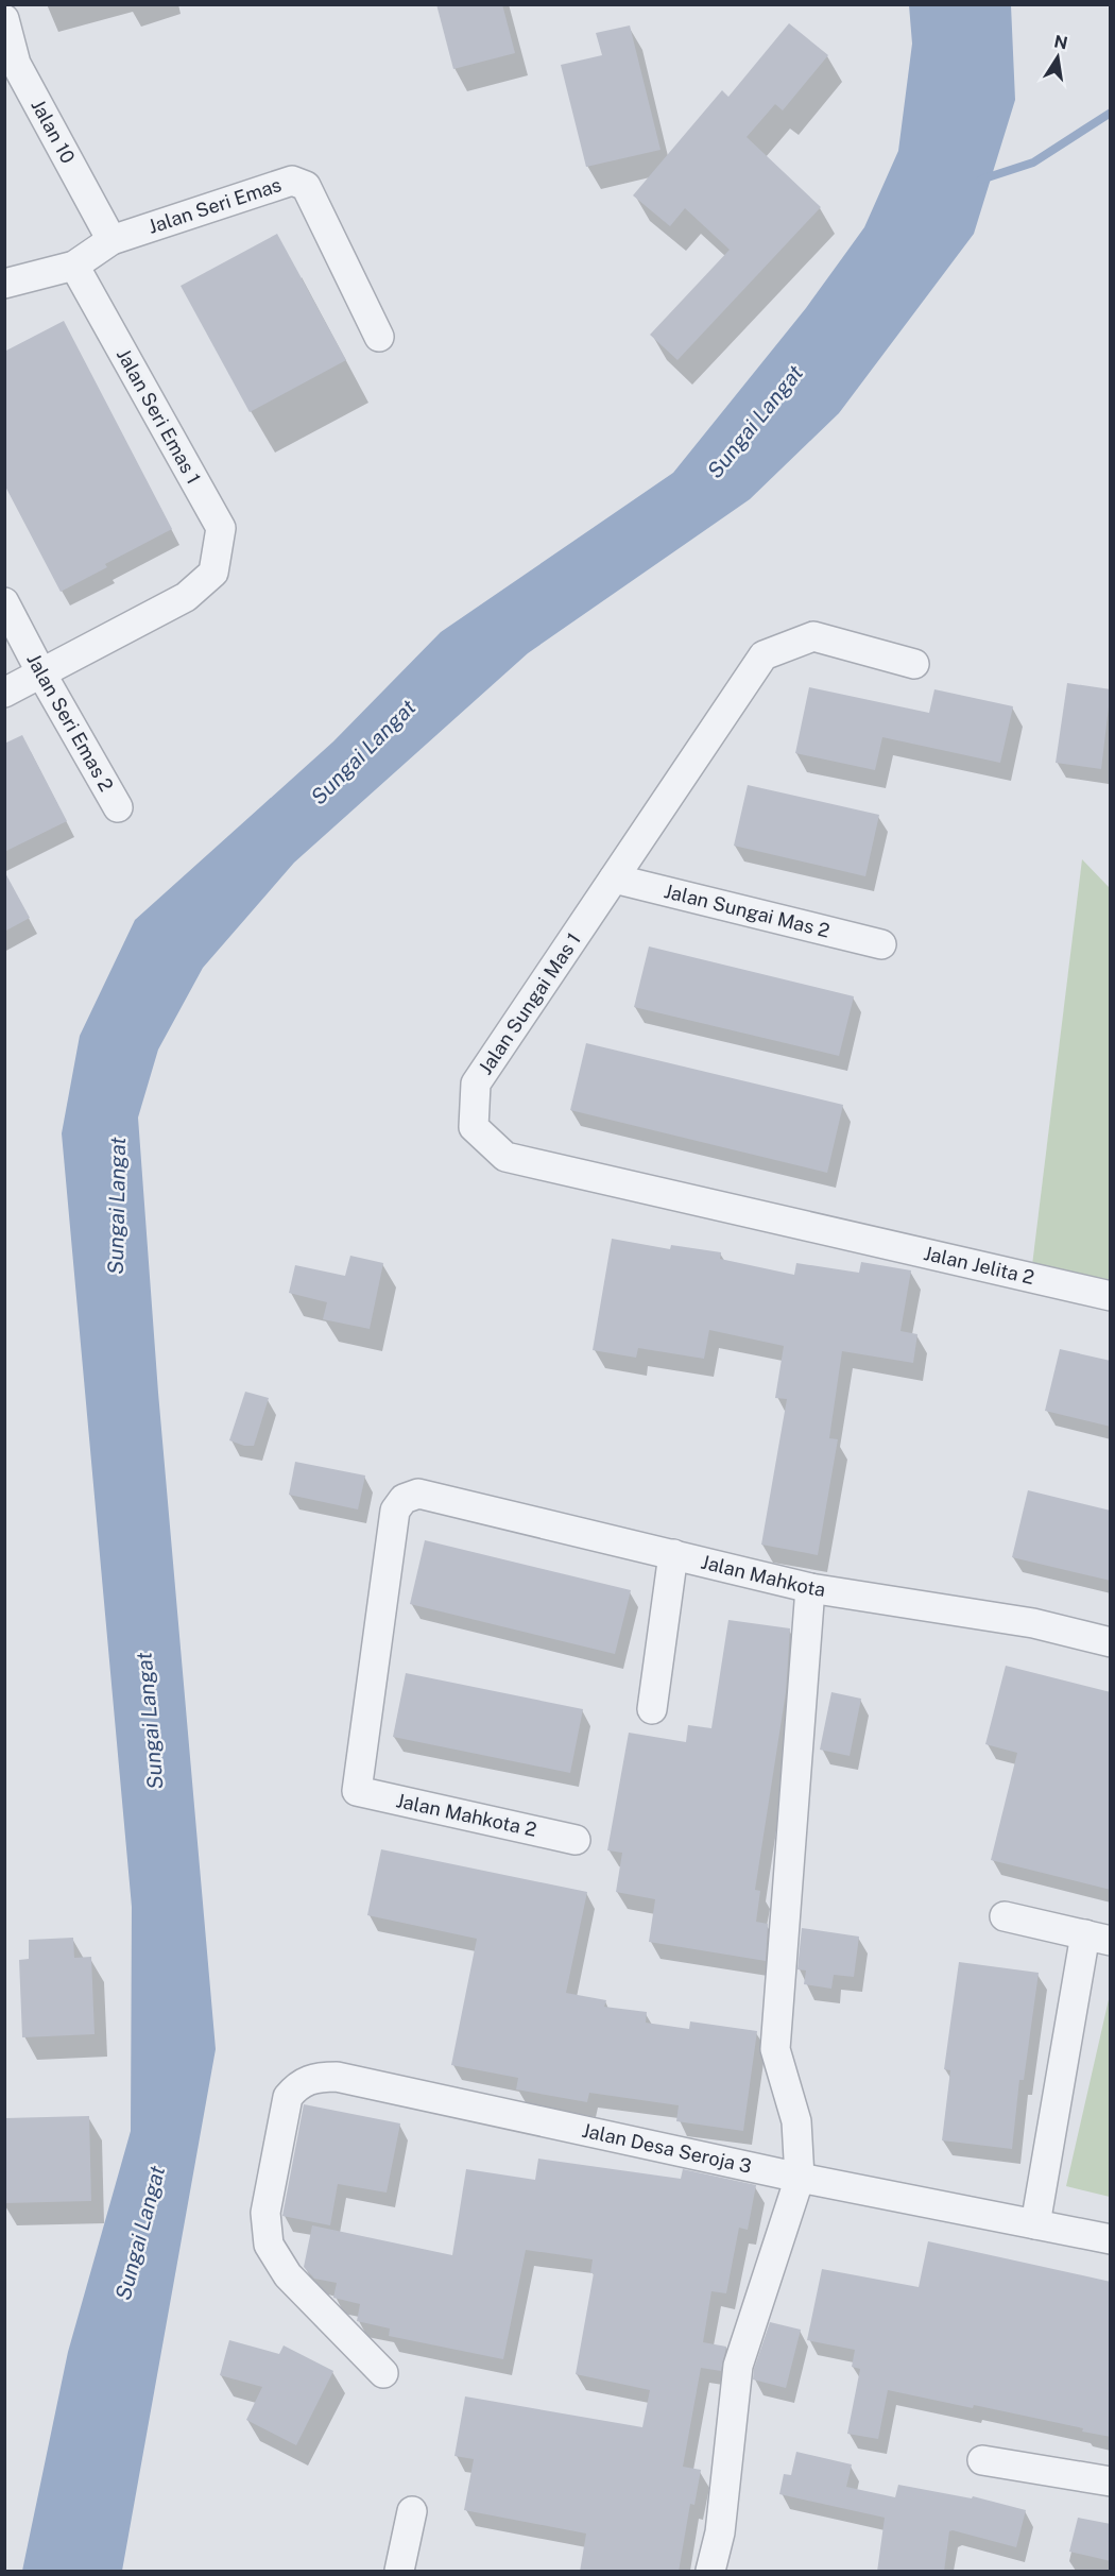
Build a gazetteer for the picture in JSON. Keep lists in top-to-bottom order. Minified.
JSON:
{"streets":{"street":["Jalan 10","Jalan Seri Emas","Jalan Seri Emas 1","Jalan Seri Emas 2","Jalan Sungai Mas 2","Jalan Sungai Mas 1","Jalan Jelita 2","Jalan Mahkota","Jalan Mahkota 2","Jalan Desa Seroja 3"]},"crossings":[["Jalan 10","Jalan Seri Emas"],["Jalan Seri Emas","Jalan Seri Emas 1"],["Jalan Seri Emas 1","Jalan Seri Emas 2"],["Jalan Sungai Mas 2","Jalan Sungai Mas 1"],["Jalan Sungai Mas 1","Jalan Jelita 2"],["Jalan Mahkota","Jalan Mahkota 2"]],"water":["Sungai Langat"],"north":"top"}
